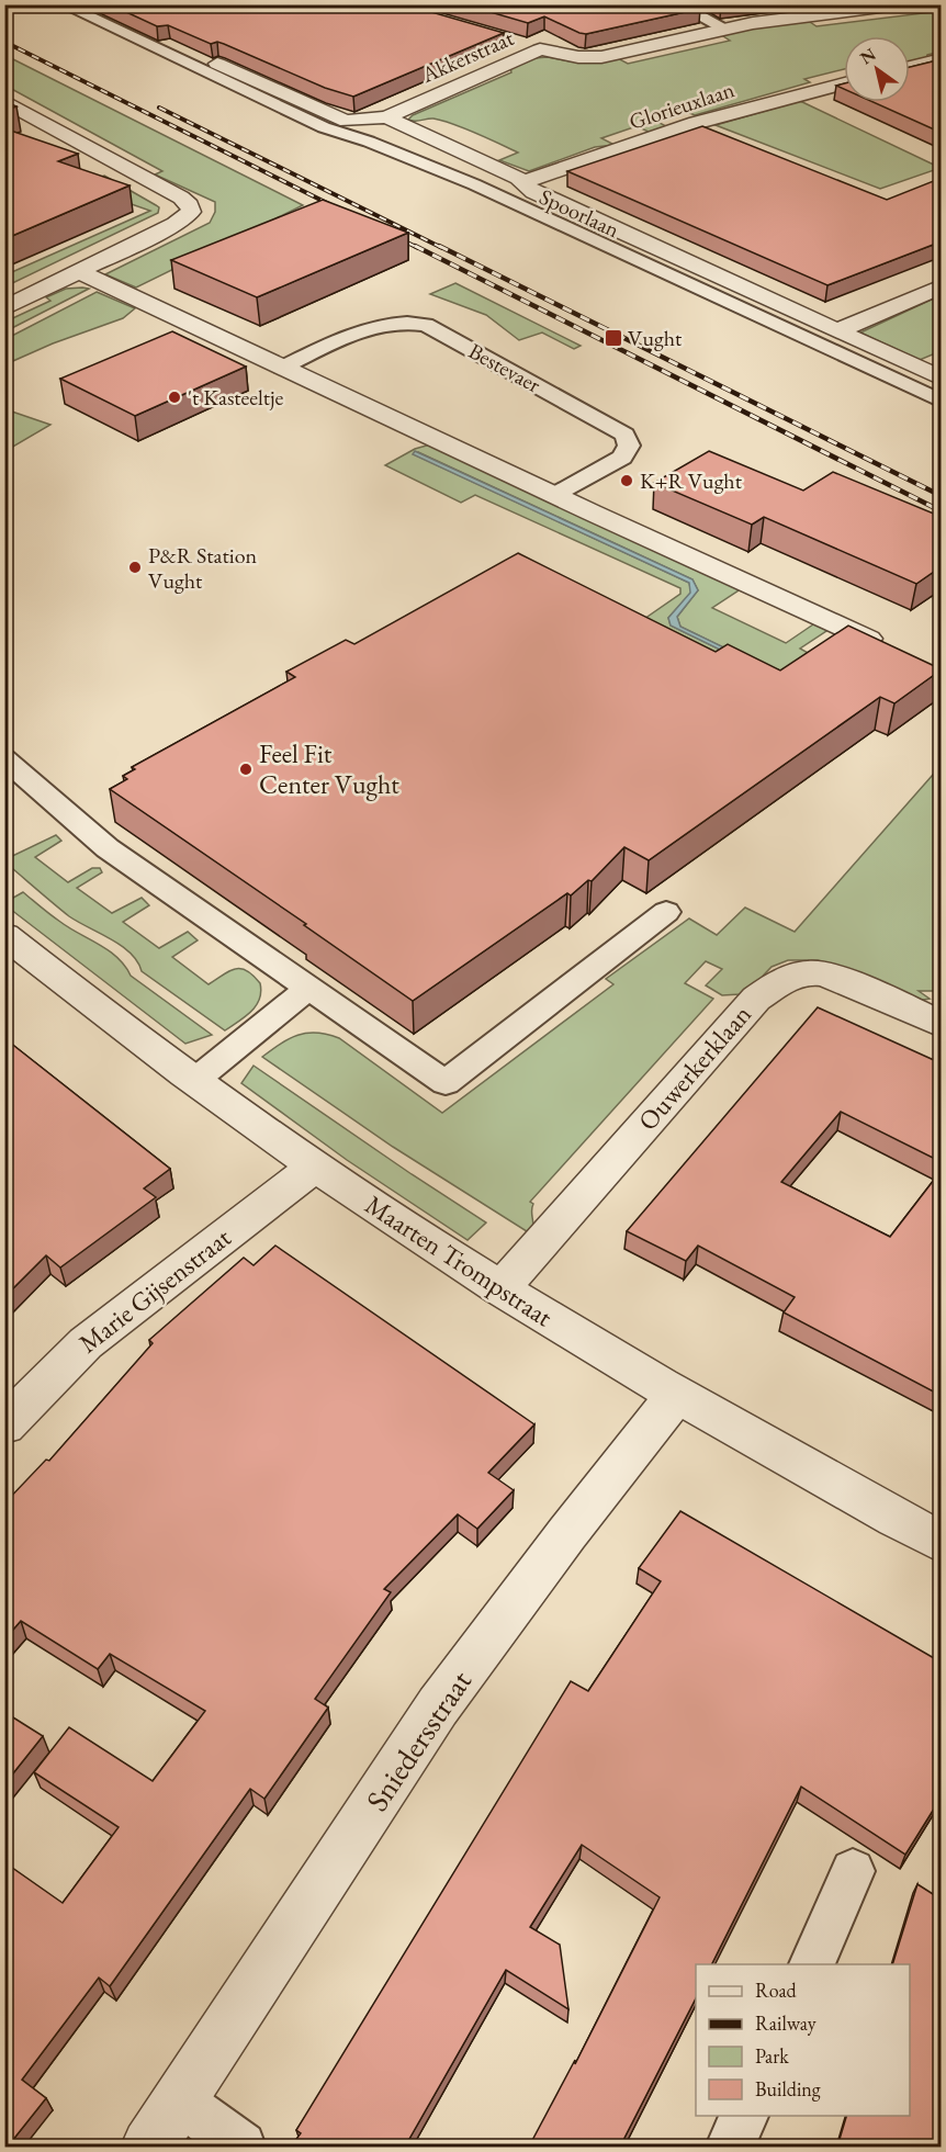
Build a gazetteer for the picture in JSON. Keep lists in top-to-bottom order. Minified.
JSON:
{"streets":{"street":["Akkerstraat","Glorieuxlaan","Spoorlaan","Ouwerkerklaan","Maarten Trompstraat","Marie Gijsenstraat","Sniedersstraat"],"lane":["Bestevaer"]},"crossings":[["Akkerstraat","Spoorlaan"],["Glorieuxlaan","Spoorlaan"],["Ouwerkerklaan","Maarten Trompstraat"],["Maarten Trompstraat","Marie Gijsenstraat"],["Maarten Trompstraat","Sniedersstraat"]],"places":{"transit":["Vught"],"other":["'t Kasteeltje","K+R Vught","P&R Station Vught","Feel Fit Center Vught"]},"legend":["Road","Railway","Park","Building"],"north":"top left"}
